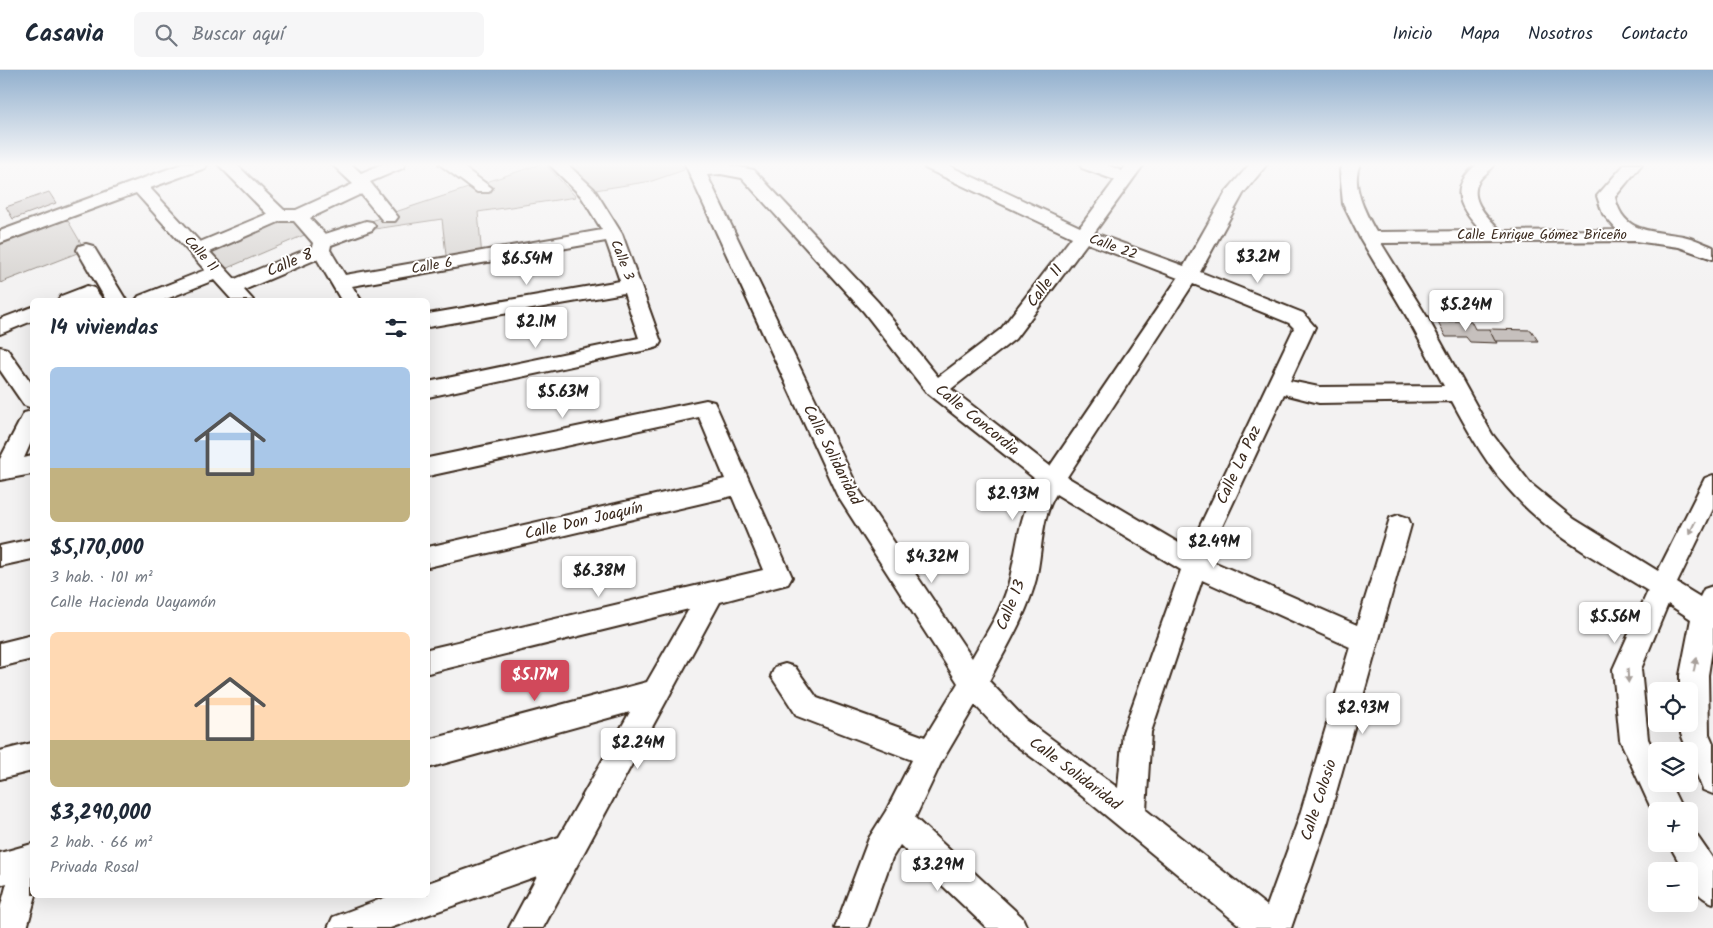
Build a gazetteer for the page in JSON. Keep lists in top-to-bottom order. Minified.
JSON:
{"streets":{"street":["Calle Enrique Gómez Briceño","Calle 22","Calle 11","Calle 3","Calle 8","Calle 6","Calle Concordia","Calle Solidaridad","Calle La Paz","Calle Don Joaquín","Calle 13","Calle Colosio"]},"crossings":[["Calle 22","Calle 11"],["Calle 22","Calle La Paz"],["Calle 22","Calle 13"],["Calle 11","Calle 8"],["Calle 11","Calle Concordia"],["Calle 3","Calle 6"],["Calle Concordia","Calle La Paz"],["Calle Concordia","Calle 13"],["Calle Concordia","Calle Colosio"],["Calle Solidaridad","Calle La Paz"],["Calle Solidaridad","Calle 13"],["Calle La Paz","Calle 13"]],"page":{"header":"Casavia","search":"Buscar aquí","nav":["Inicio","Mapa","Nosotros","Contacto"],"price":["$3.2M","$6.54M","$5.24M","$2.1M","$5.63M","$2.93M","$2.49M","$4.32M","$6.38M","$5.56M","$5.17M","$2.93M","$2.24M","$3.29M"],"heading":"14 viviendas","list":[{"name":"$5,170,000","note":"3 hab. · 101 m² · Calle Hacienda Uayamón"},{"name":"$3,290,000","note":"2 hab. · 66 m² · Privada Rosal"}],"map_buttons":["+","−"]}}
